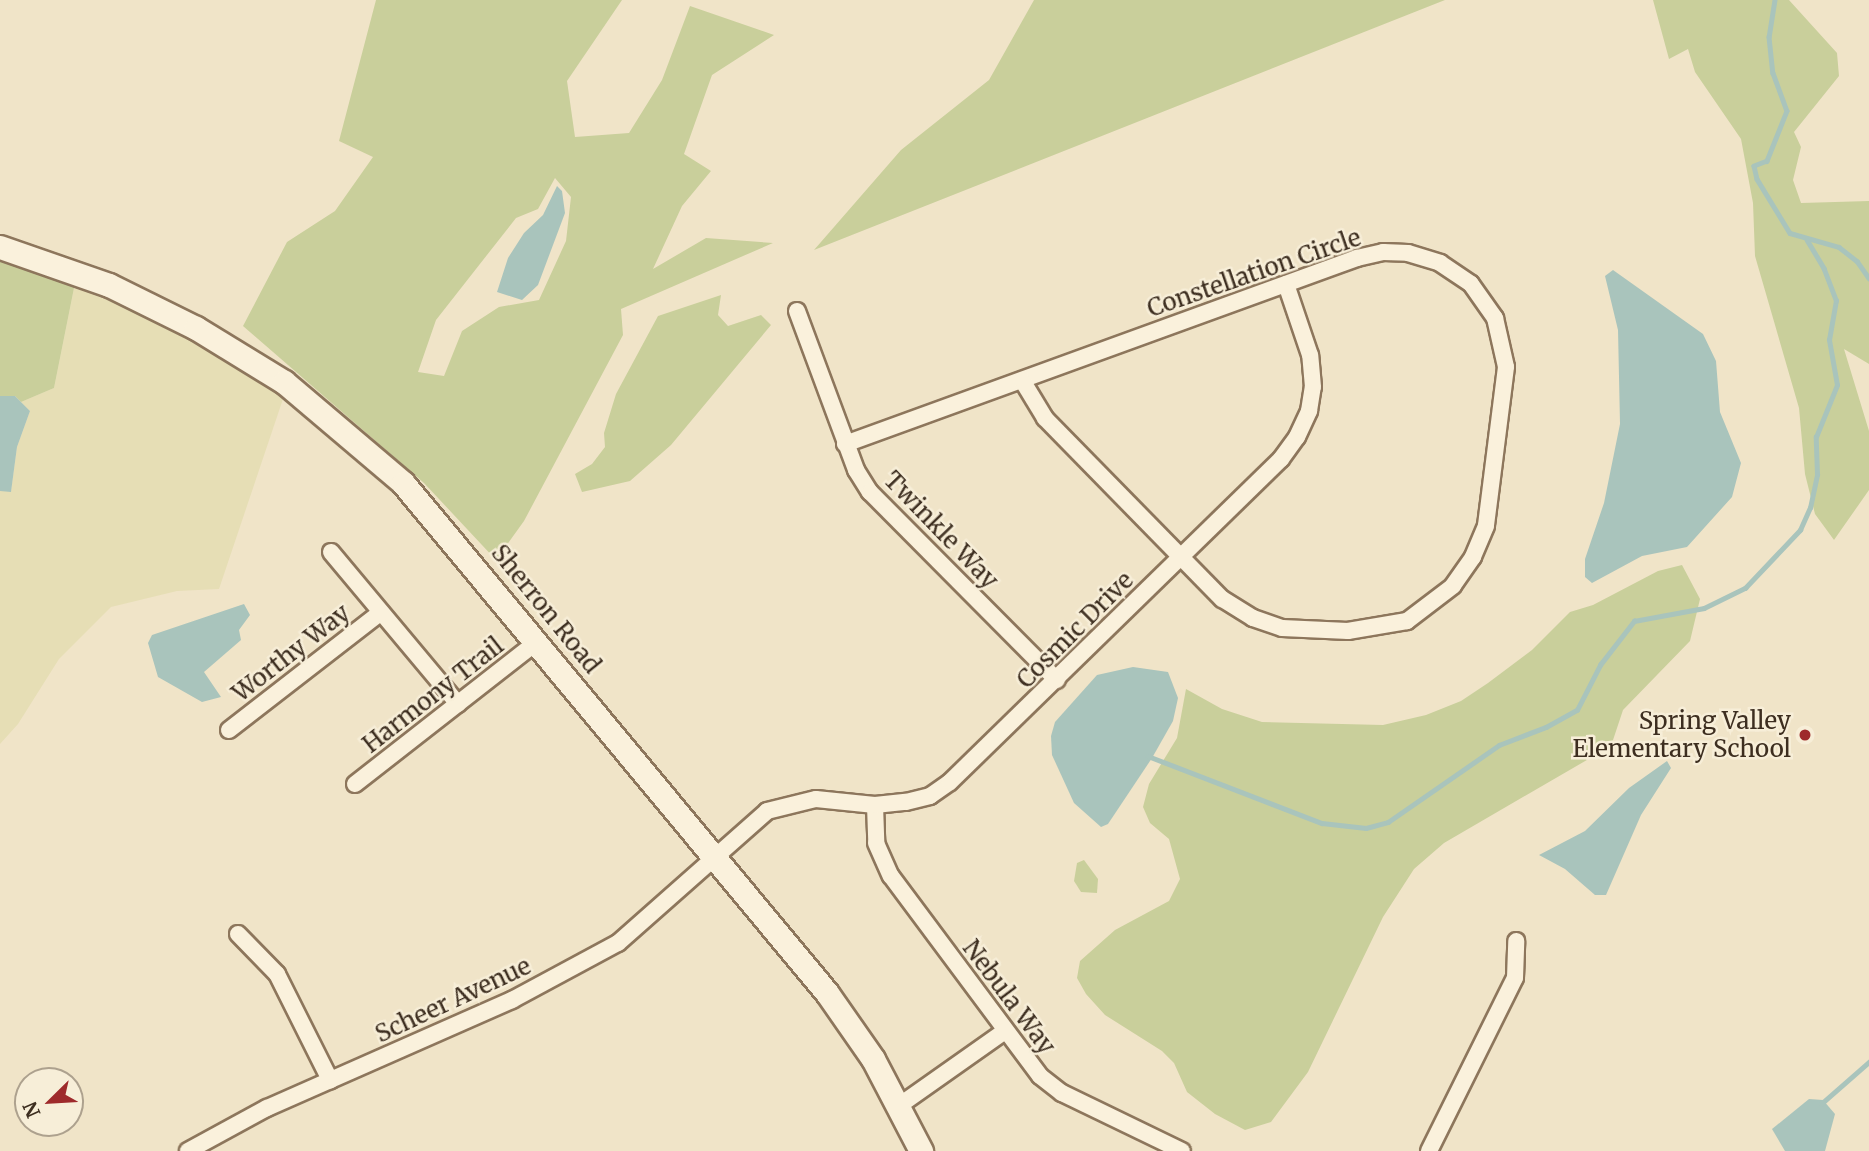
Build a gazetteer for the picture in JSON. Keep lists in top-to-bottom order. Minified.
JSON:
{"streets":{"main road":["Sherron Road"],"street":["Constellation Circle","Twinkle Way","Cosmic Drive","Worthy Way","Harmony Trail","Nebula Way","Scheer Avenue"]},"crossings":[["Constellation Circle","Twinkle Way"],["Constellation Circle","Cosmic Drive"],["Twinkle Way","Cosmic Drive"],["Sherron Road","Cosmic Drive"],["Sherron Road","Harmony Trail"],["Sherron Road","Scheer Avenue"],["Cosmic Drive","Nebula Way"],["Cosmic Drive","Scheer Avenue"]],"places":["Spring Valley Elementary School"],"north":"bottom left"}
